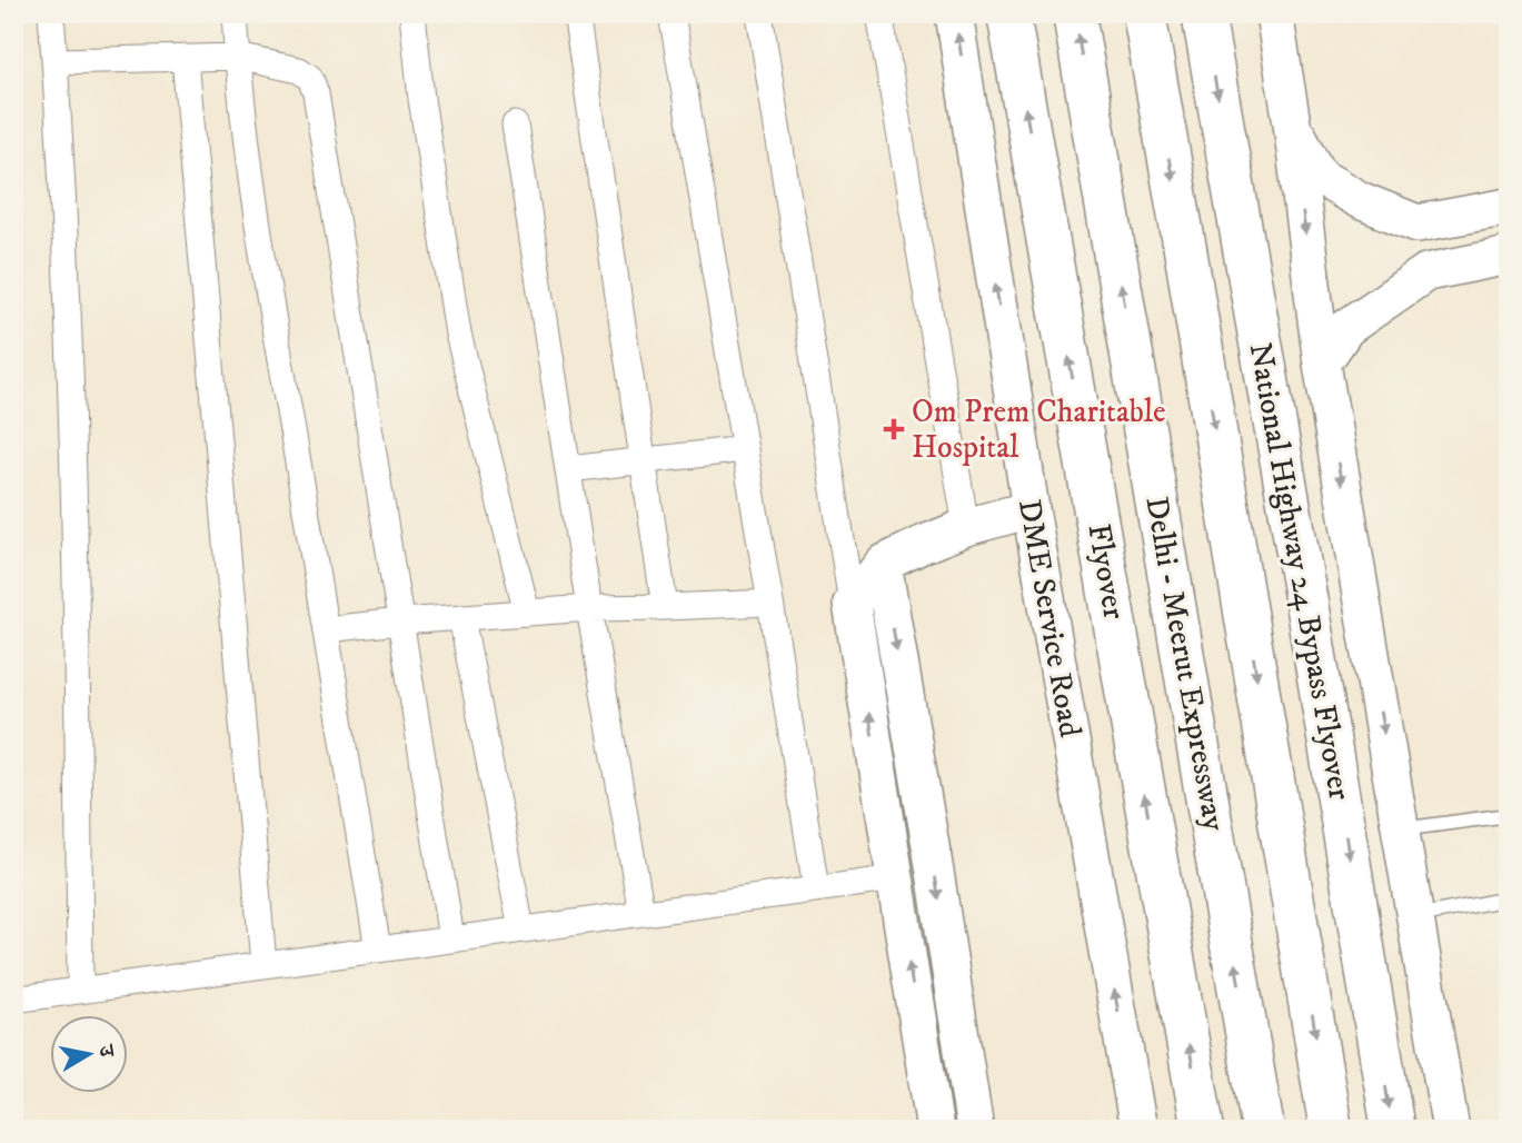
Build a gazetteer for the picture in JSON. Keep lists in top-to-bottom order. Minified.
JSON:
{"streets":{"highway":["Flyover","National Highway 24 Bypass Flyover","Delhi - Meerut Expressway"],"street":["DME Service Road"]},"places":{"health":["Om Prem Charitable Hospital"]},"north":"right"}
